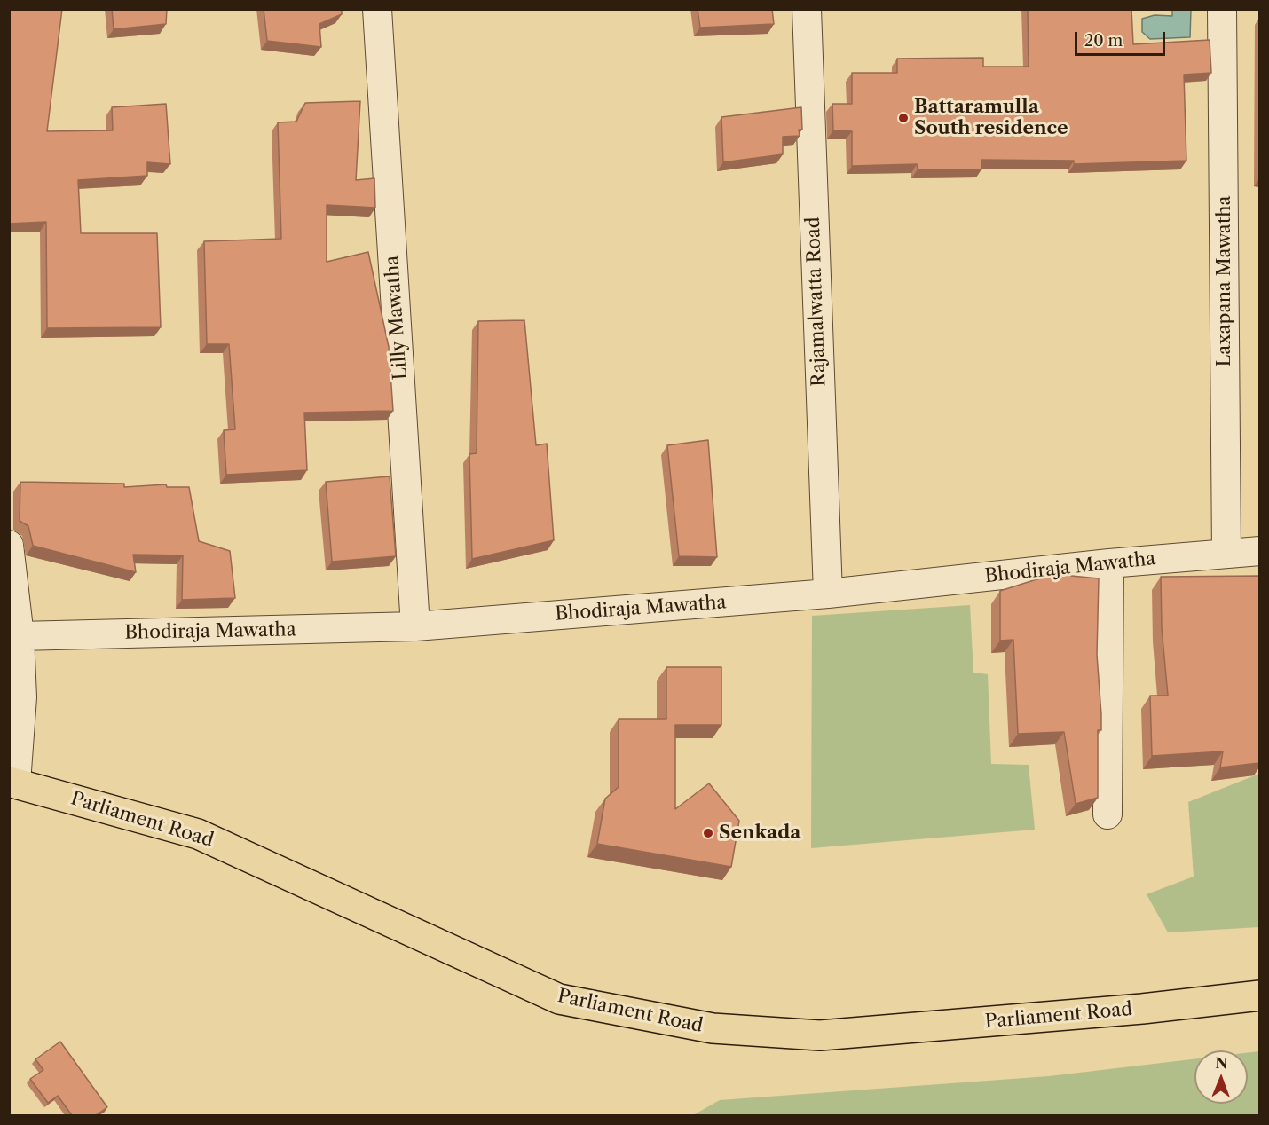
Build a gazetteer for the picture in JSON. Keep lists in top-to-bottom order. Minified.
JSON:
{"streets":{"main road":["Parliament Road"],"street":["Laxapana Mawatha","Rajamalwatta Road","Lilly Mawatha","Bhodiraja Mawatha"]},"crossings":[["Laxapana Mawatha","Bhodiraja Mawatha"],["Rajamalwatta Road","Bhodiraja Mawatha"],["Lilly Mawatha","Bhodiraja Mawatha"]],"places":["Battaramulla South residence","Senkada"],"scale_bar":"20 m","north":"top"}
